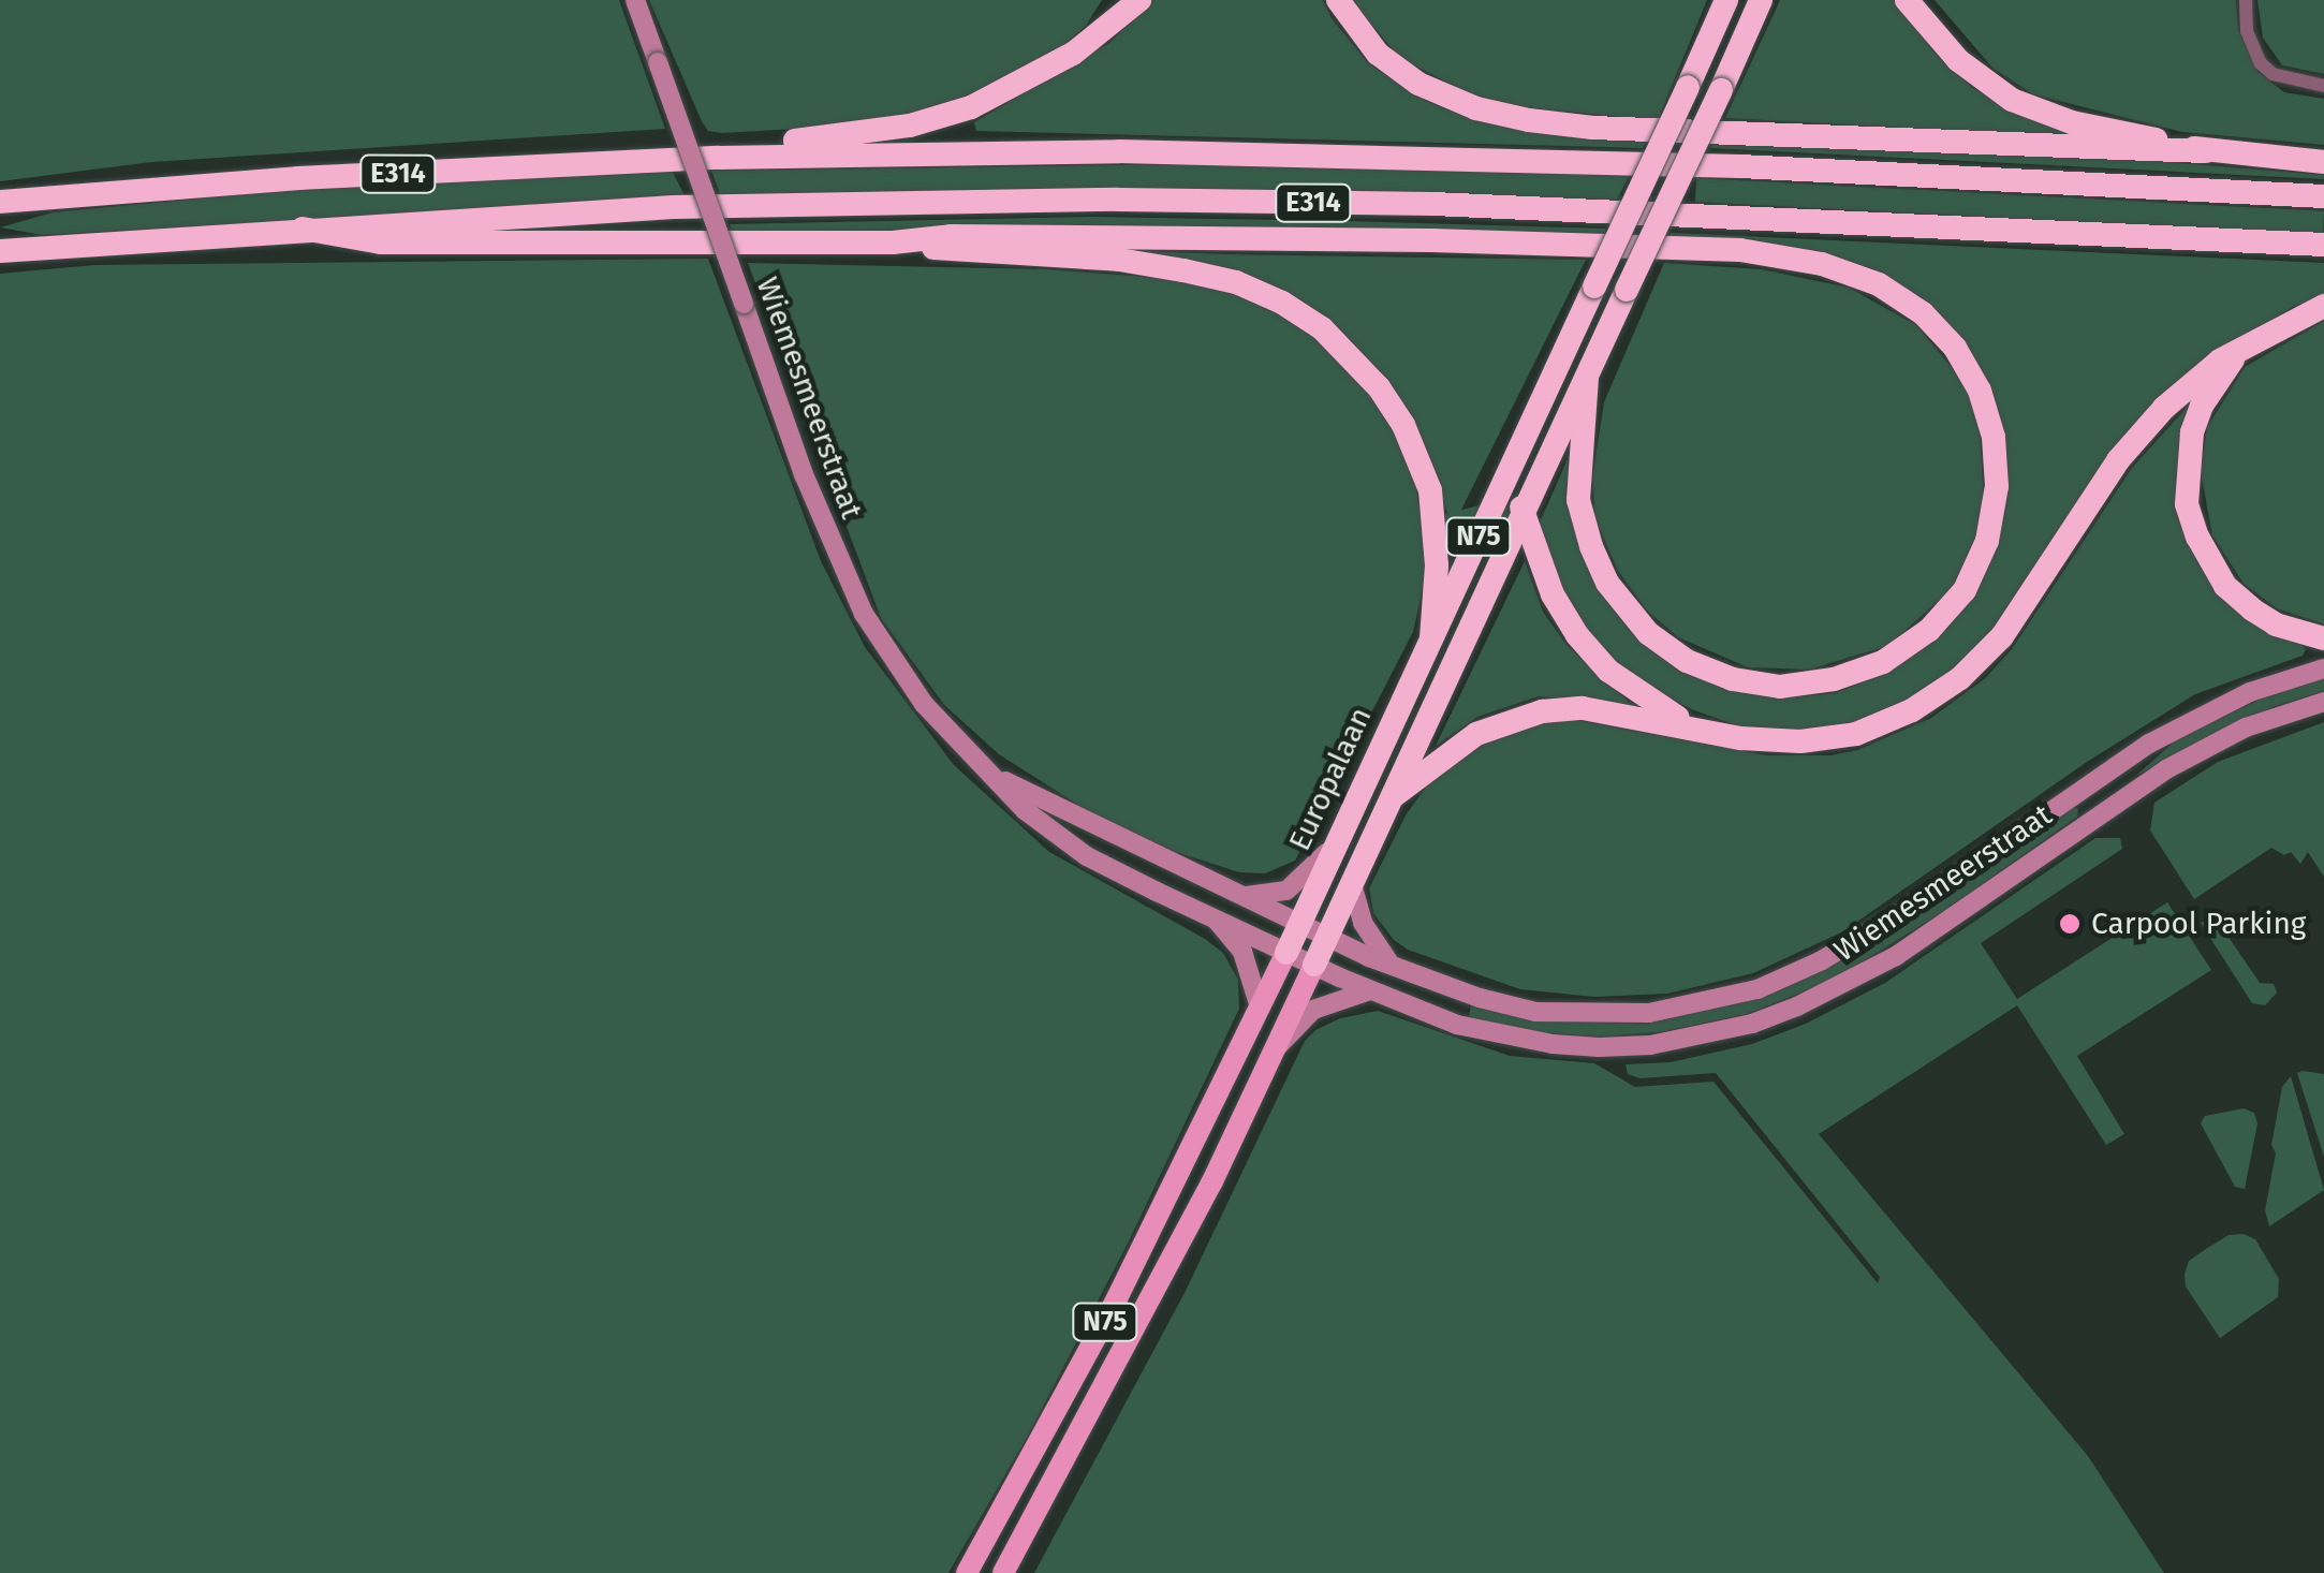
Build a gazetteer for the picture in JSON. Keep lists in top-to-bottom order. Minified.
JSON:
{"streets":{"highway":["E314","N75","Europalaan"],"main road":["Wiemesmeerstraat"]},"crossings":[["Wiemesmeerstraat","N75"],["Wiemesmeerstraat","Europalaan"]],"places":["Carpool Parking"]}
